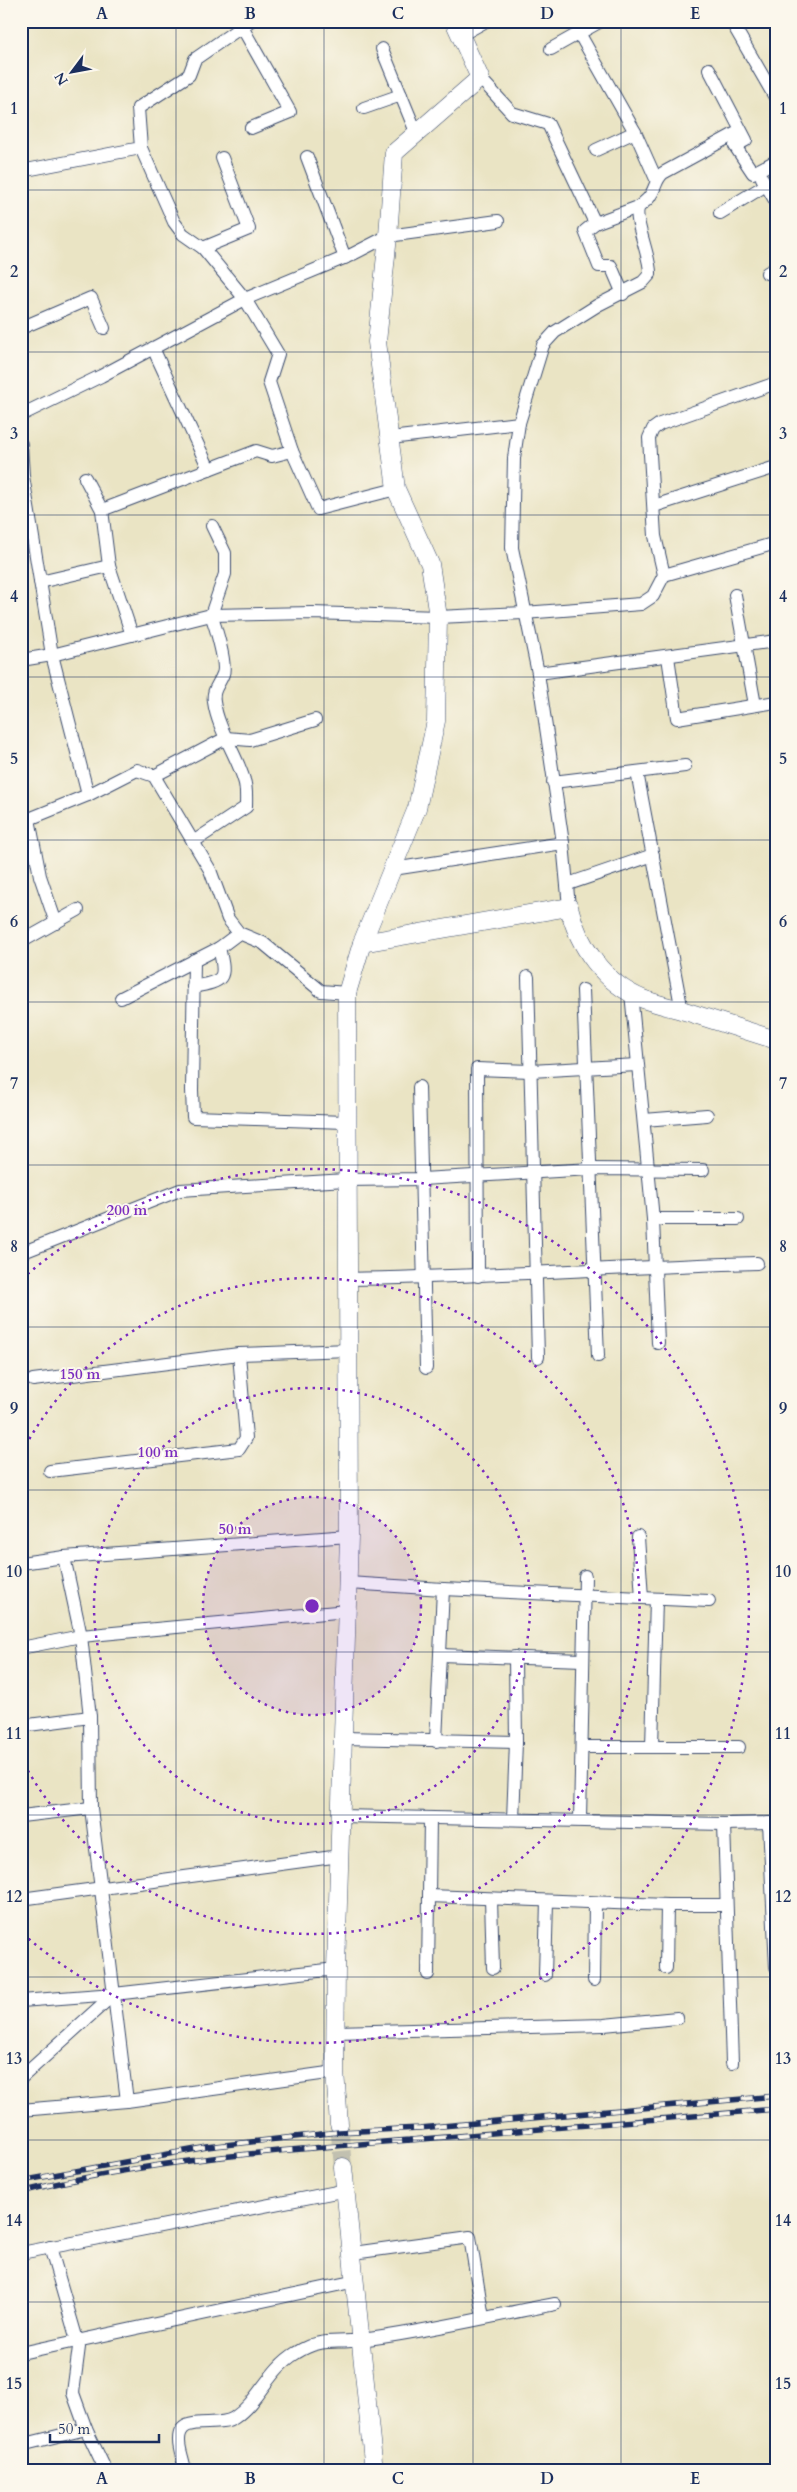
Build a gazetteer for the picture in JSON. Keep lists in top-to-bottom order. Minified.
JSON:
{"scale_bar":"50 m","north":"bottom left","grid":{"columns":["A","B","C","D","E"],"rows":["1","2","3","4","5","6","7","8","9","10","11","12","13","14","15"]},"rings":["200 m","150 m","100 m","50 m"]}
